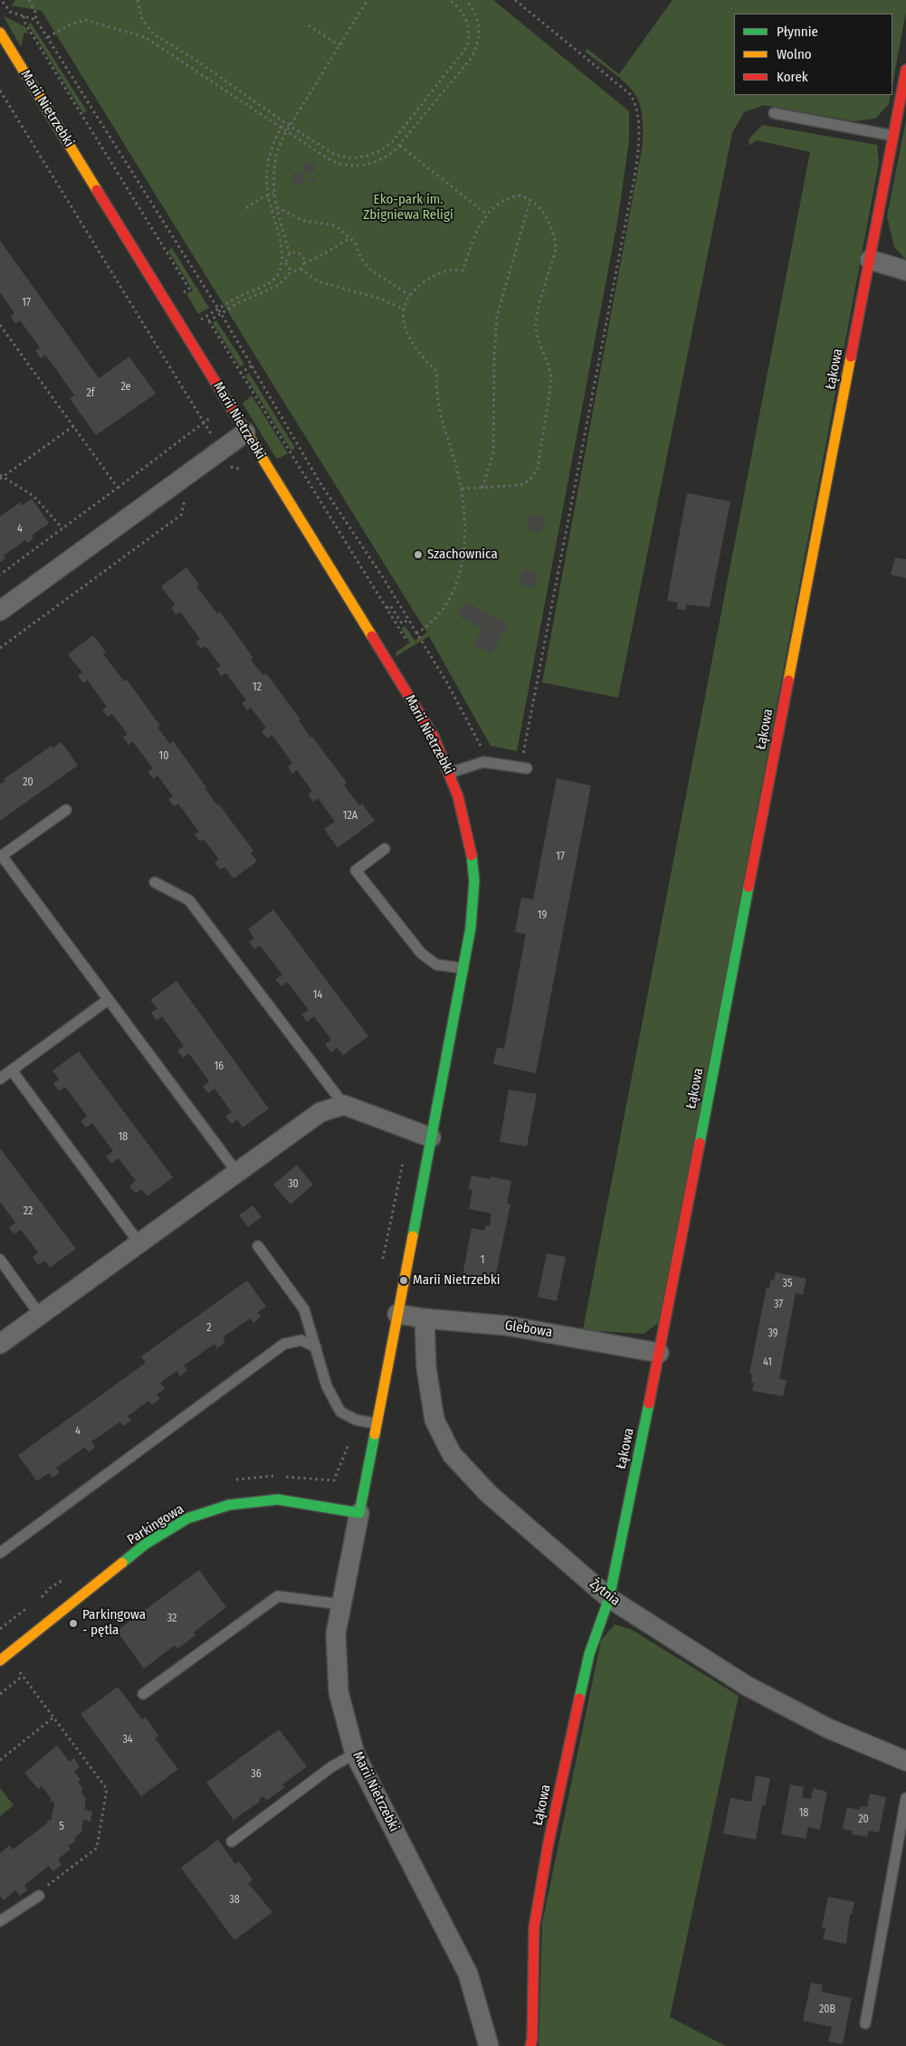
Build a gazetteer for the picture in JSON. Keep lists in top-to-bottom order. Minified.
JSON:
{"streets":{"street":["Marii Nietrzebki","Łąkowa","Glebowa","Parkingowa","Żytnia"]},"crossings":[["Marii Nietrzebki","Glebowa"],["Marii Nietrzebki","Parkingowa"],["Łąkowa","Glebowa"],["Łąkowa","Żytnia"],["Glebowa","Żytnia"]],"parks":["Eko-park im. Zbigniewa Religi"],"places":["Szachownica","Marii Nietrzebki","Parkingowa - pętla"],"house_numbers":["17","2e","2f","4","12","10","20","12A","17","19","14","16","18","30","22","1","35","37","2","39","41","4","32","34","36","18","20","5","38","20B"],"legend":["Płynnie","Wolno","Korek"]}
